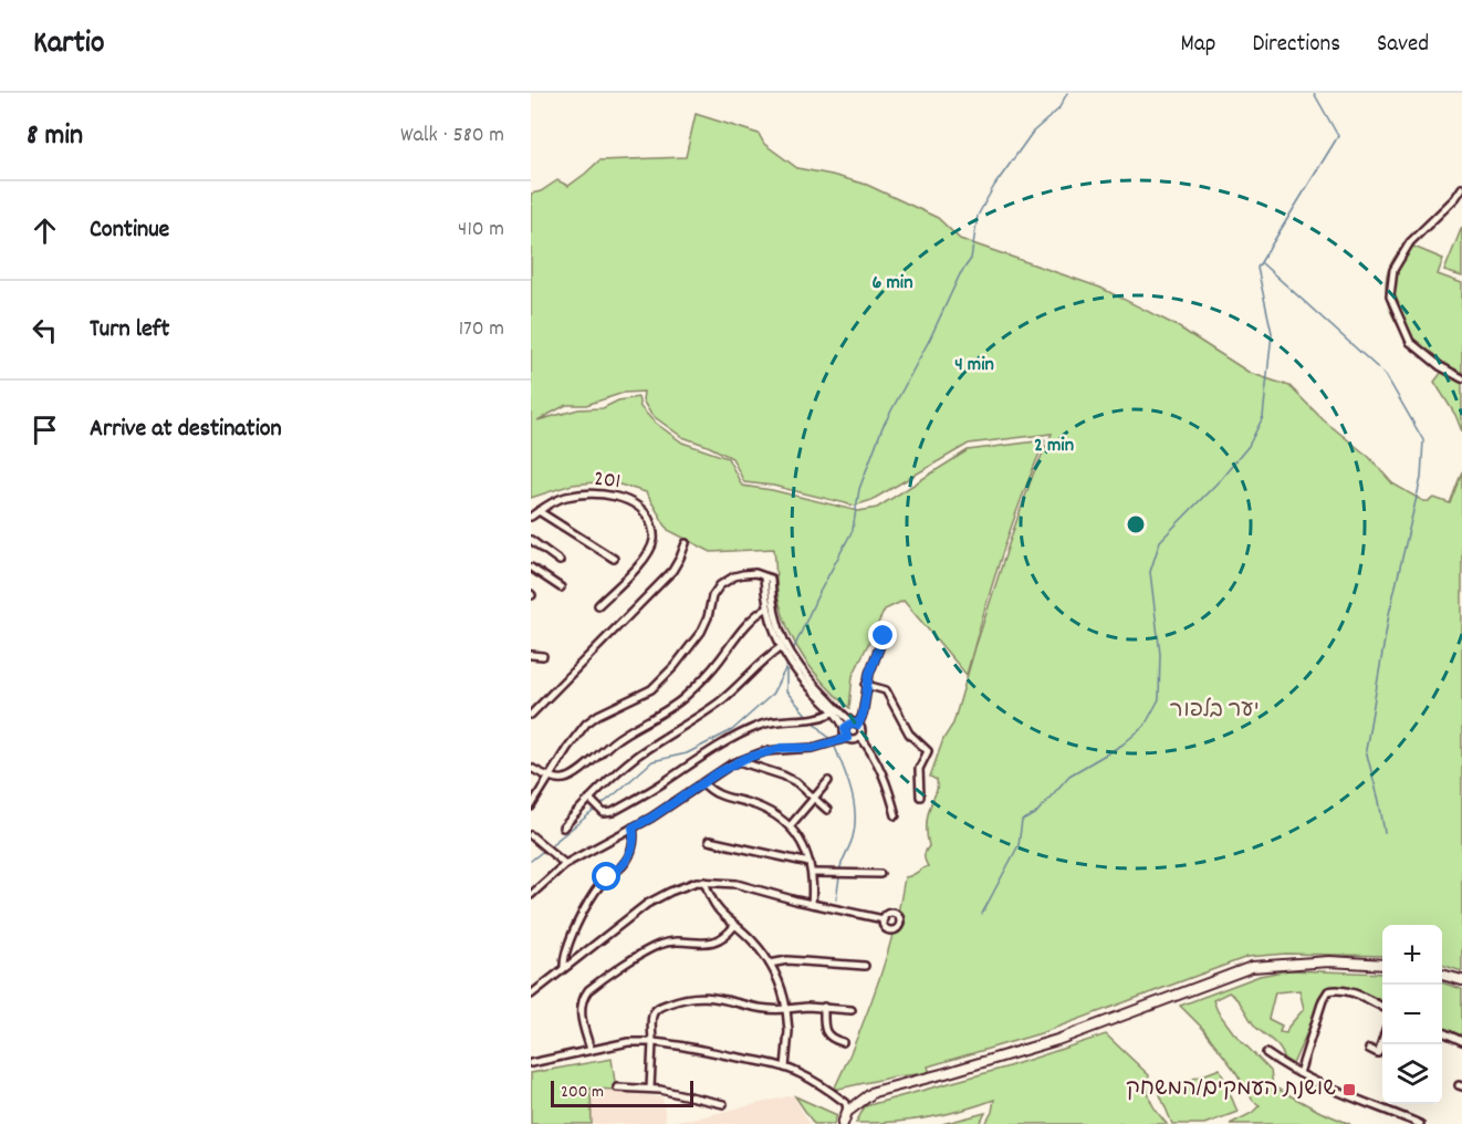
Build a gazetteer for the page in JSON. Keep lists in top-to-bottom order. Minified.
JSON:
{"streets":{"street":["201"]},"parks":["יער בלפור"],"places":{"transit":["שושנת העמקים/המשחק"]},"scale_bar":"200 m","page":{"header":"Kartio","nav":["Map","Directions","Saved"],"heading":["8 min","Walk · 580 m"],"list":[["Continue","410 m"],["Turn left","170 m"],"Arrive at destination"],"map_buttons":["+","−"],"scale":"200 m"},"rings":["6 min","4 min","2 min"]}
